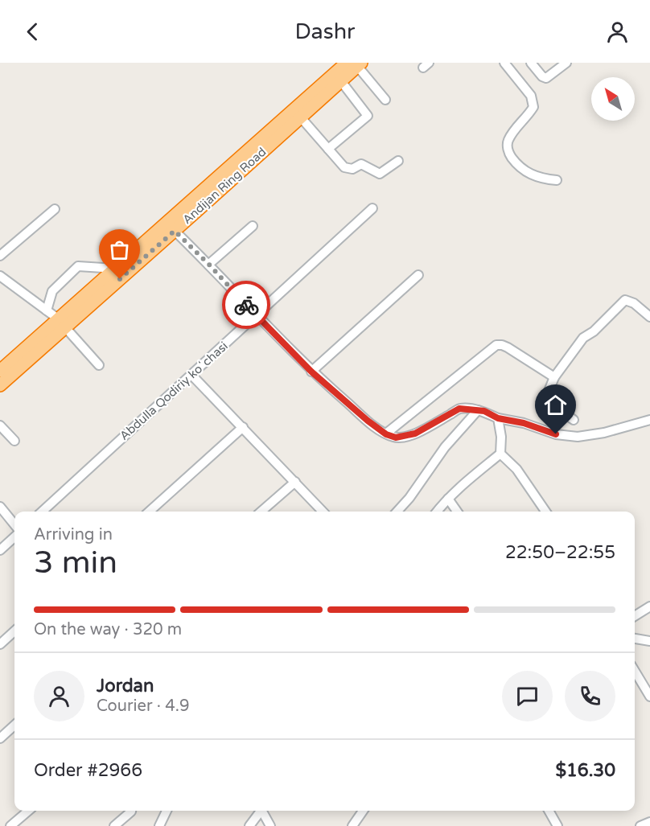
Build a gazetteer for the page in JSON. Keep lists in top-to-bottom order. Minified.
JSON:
{"streets":{"highway":["Andijan Ring Road"],"street":["Abdulla Qodiriy koʻchasi"]},"north":"top left","page":{"header":"Dashr","heading":["3 min","Arriving in","22:50–22:55"],"panel":["Jordan","Courier · 4.9","Order #2966","$16.30"],"bar":"On the way · 320 m"}}
